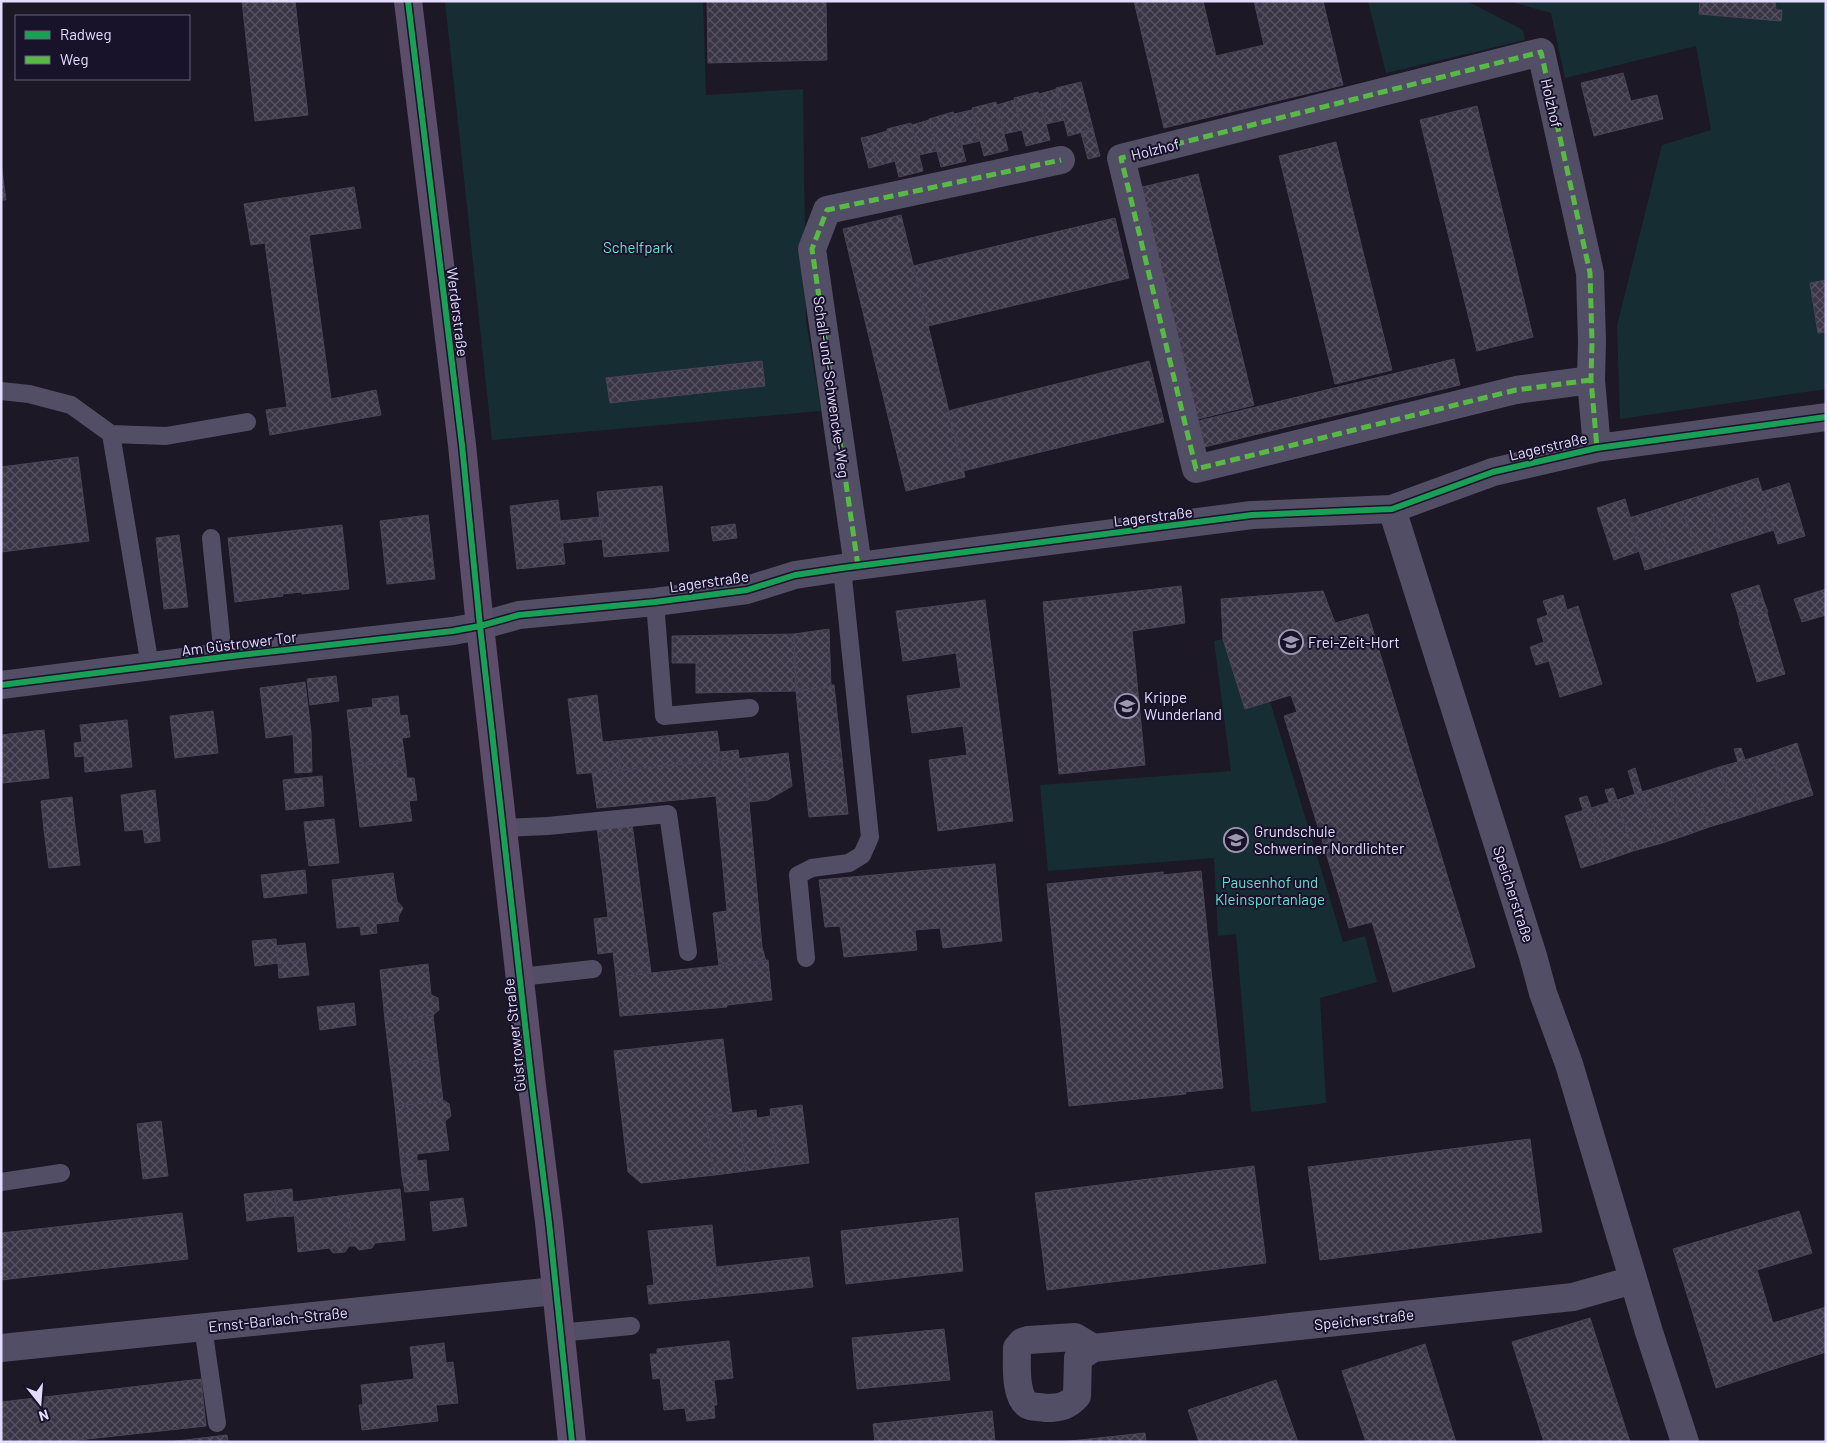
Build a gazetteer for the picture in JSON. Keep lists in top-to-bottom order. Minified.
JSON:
{"streets":{"main road":["Werderstraße","Güstrower Straße"],"street":["Holzhof","Schall-und-Schwencke-Weg","Lagerstraße","Am Güstrower Tor","Speicherstraße","Ernst-Barlach-Straße"]},"crossings":[["Holzhof","Lagerstraße"],["Werderstraße","Lagerstraße"],["Werderstraße","Am Güstrower Tor"],["Werderstraße","Güstrower Straße"],["Schall-und-Schwencke-Weg","Lagerstraße"],["Lagerstraße","Am Güstrower Tor"],["Lagerstraße","Speicherstraße"],["Lagerstraße","Güstrower Straße"],["Am Güstrower Tor","Güstrower Straße"],["Güstrower Straße","Ernst-Barlach-Straße"]],"parks":["Schelfpark","Pausenhof und Kleinsportanlage"],"places":{"school or university":["Frei-Zeit-Hort","Krippe Wunderland","Grundschule Schweriner Nordlichter"]},"legend":["Radweg","Weg"],"north":"bottom"}
